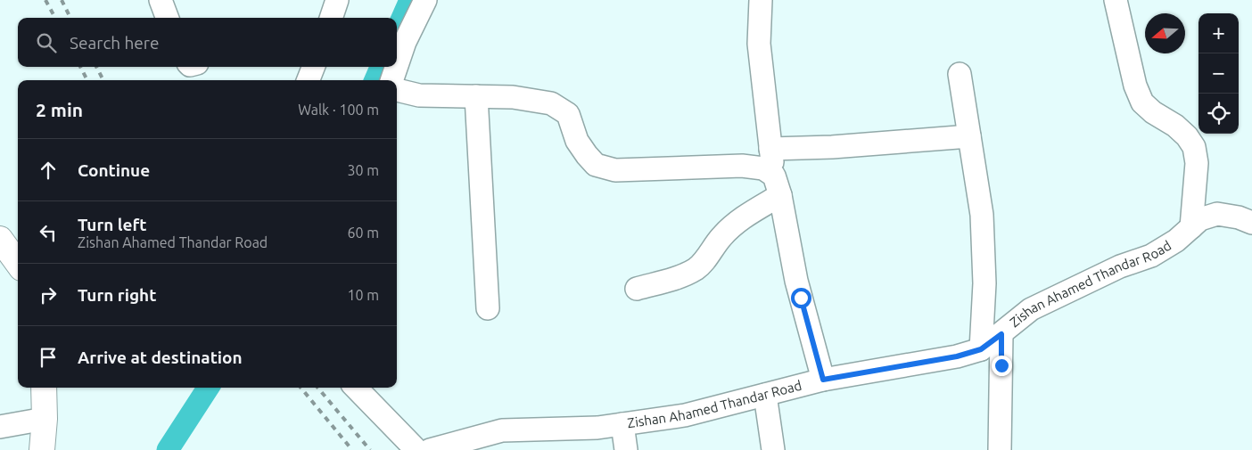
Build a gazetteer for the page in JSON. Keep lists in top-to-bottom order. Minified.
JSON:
{"streets":{"street":["Zishan Ahamed Thandar Road"]},"north":"left","page":{"map_buttons":["+","−"],"search":"Search here","heading":["2 min","Walk · 100 m"],"list":[["Continue","30 m"],["Turn left","Zishan Ahamed Thandar Road","60 m"],["Turn right","10 m"],"Arrive at destination"]}}
